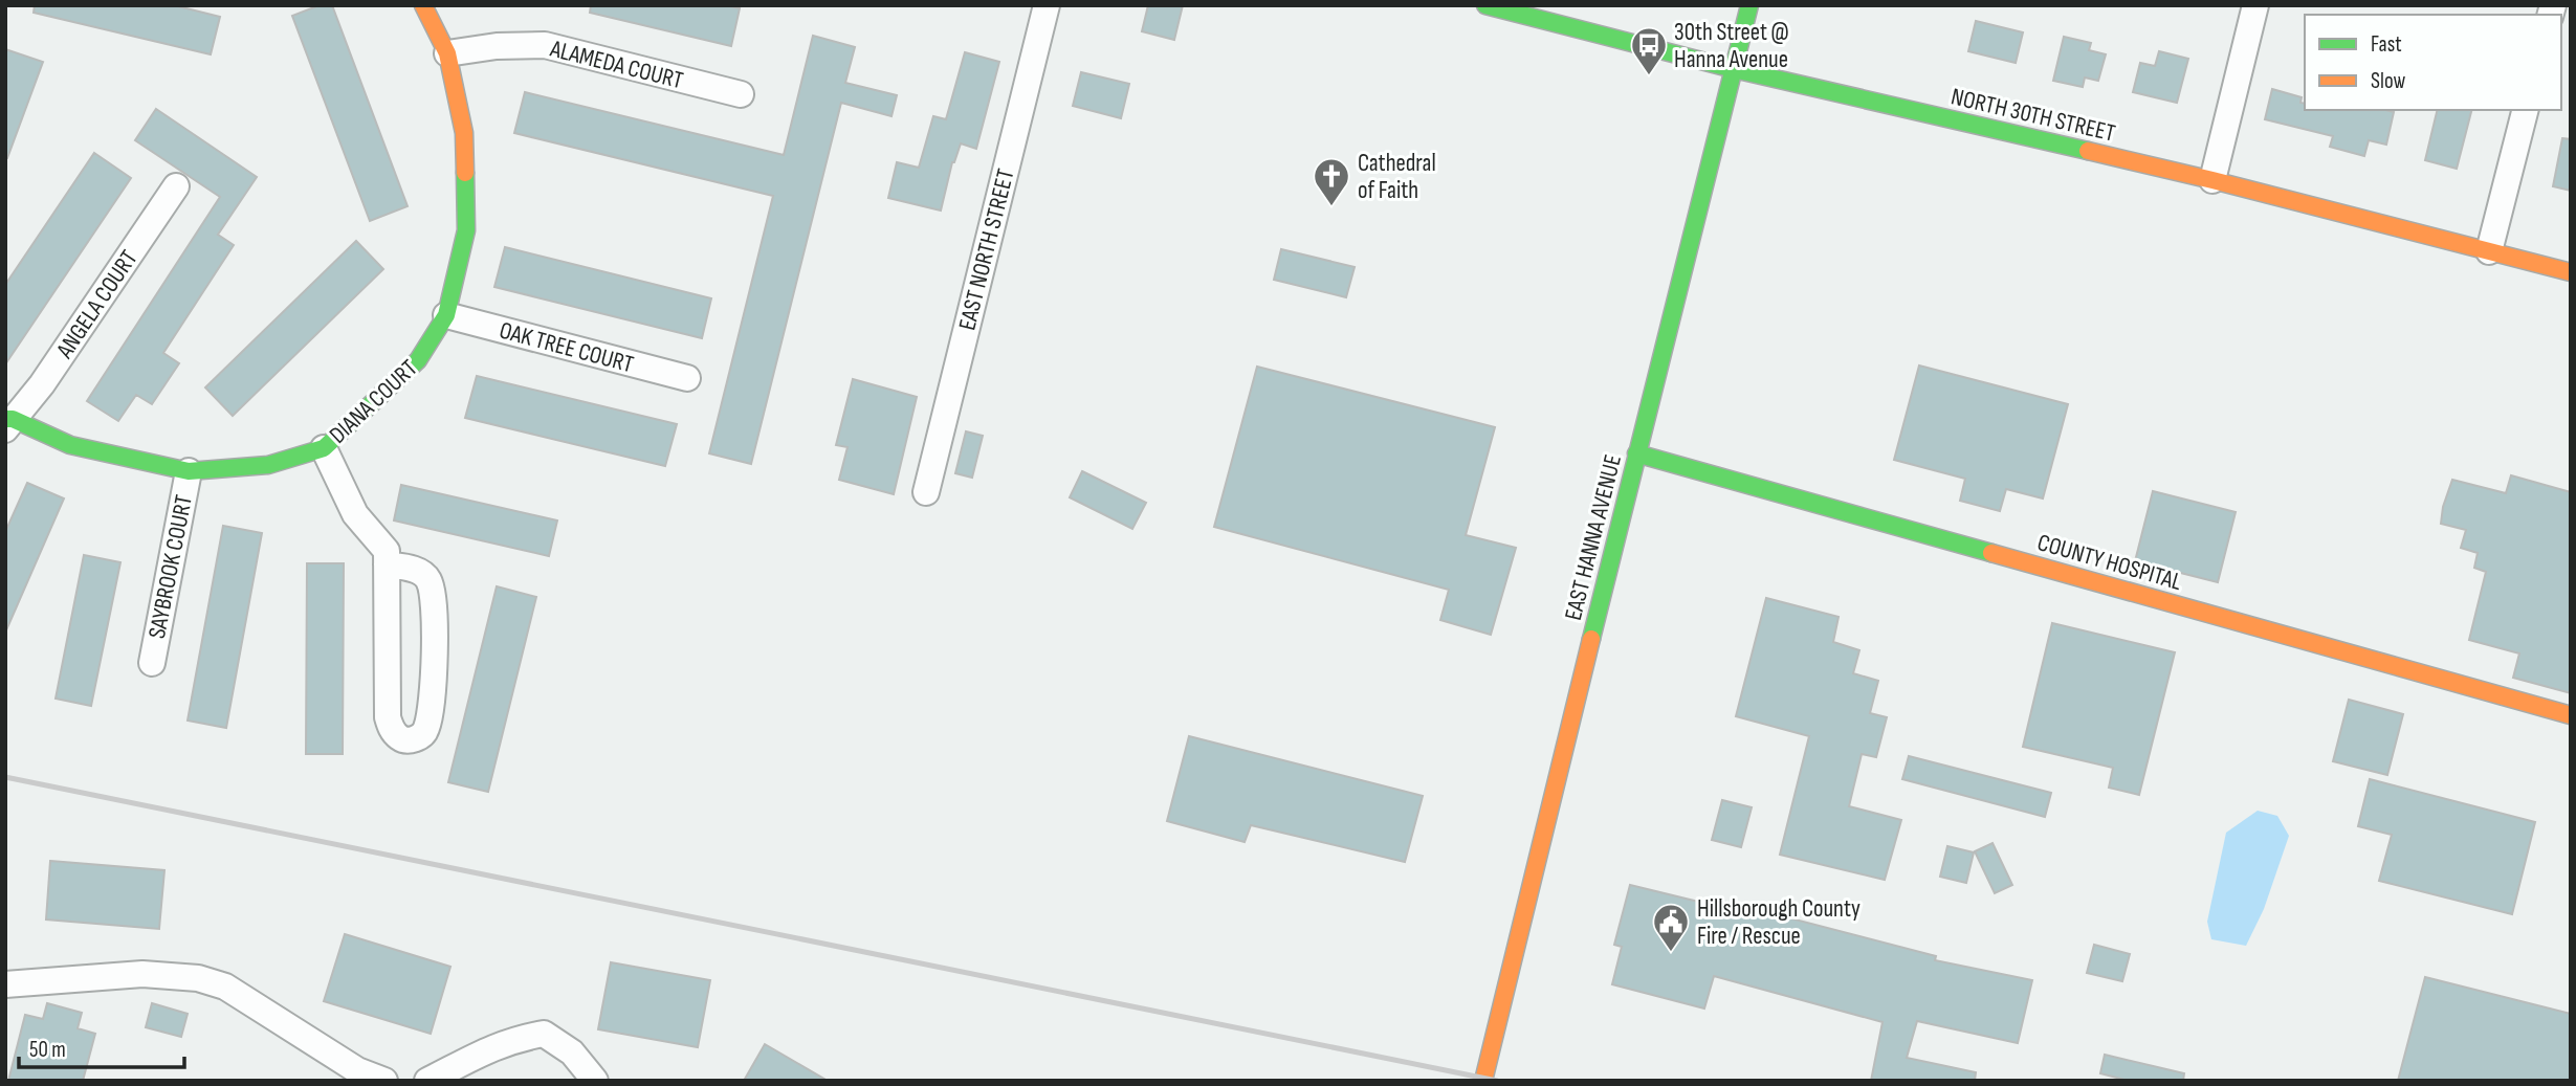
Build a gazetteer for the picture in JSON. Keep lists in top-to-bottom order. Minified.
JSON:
{"streets":{"street":["ALAMEDA COURT","NORTH 30TH STREET","EAST NORTH STREET","ANGELA COURT","OAK TREE COURT","DIANA COURT","EAST HANNA AVENUE","COUNTY HOSPITAL","SAYBROOK COURT"]},"crossings":[["ALAMEDA COURT","DIANA COURT"],["NORTH 30TH STREET","EAST HANNA AVENUE"],["ANGELA COURT","DIANA COURT"],["OAK TREE COURT","DIANA COURT"],["DIANA COURT","SAYBROOK COURT"],["EAST HANNA AVENUE","COUNTY HOSPITAL"]],"places":{"bus stop":["30th Street @ Hanna Avenue"],"church":["Cathedral of Faith"],"public building":["Hillsborough County Fire / Rescue"]},"legend":["Fast","Slow"],"scale_bar":"50 m"}
